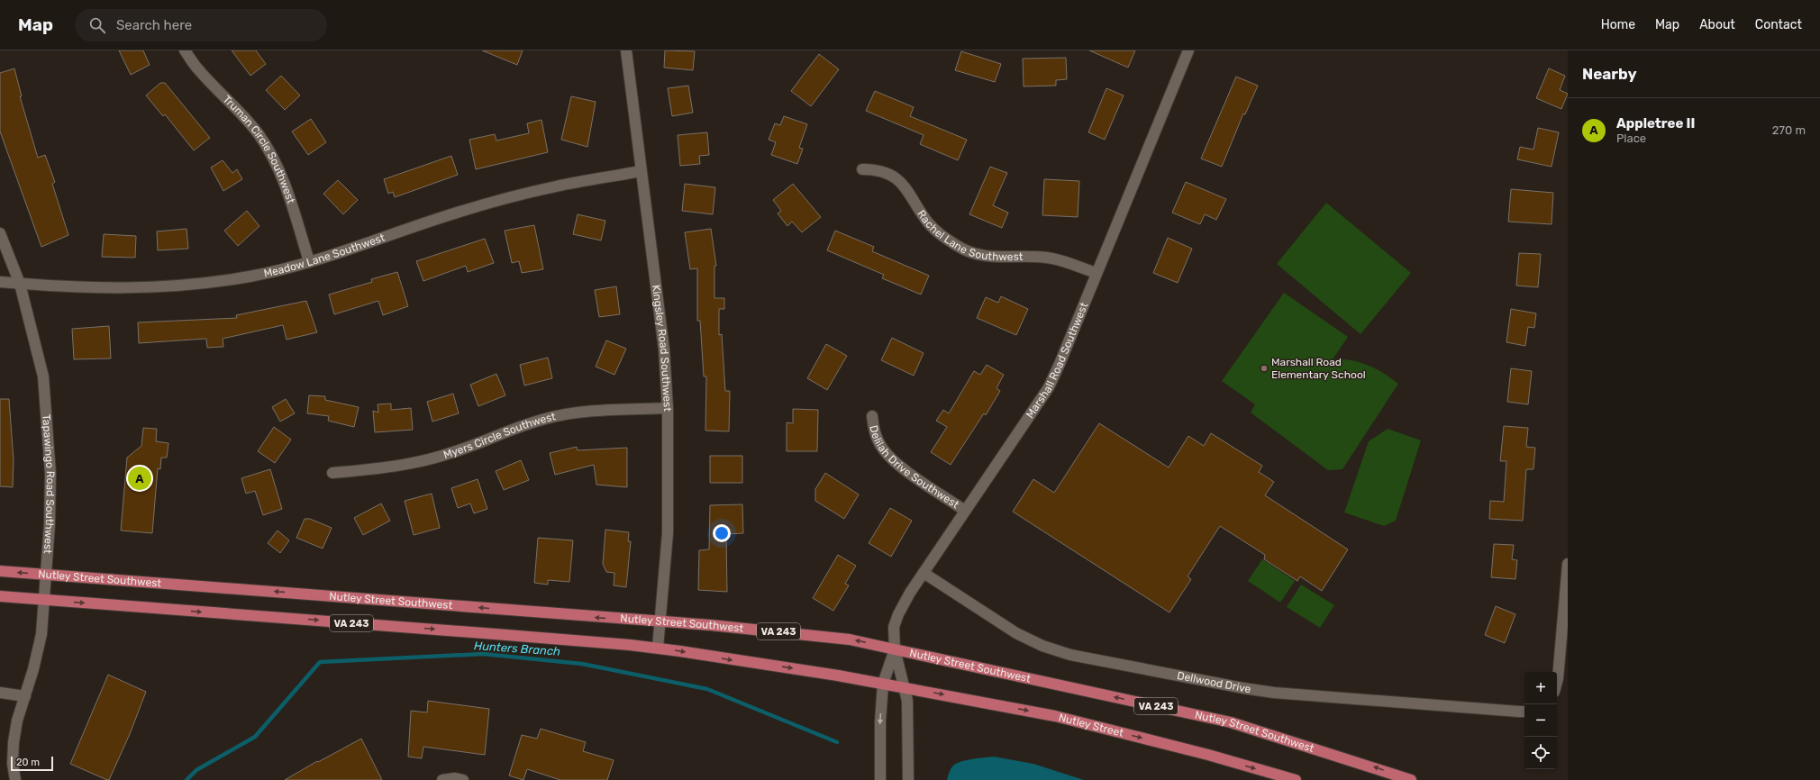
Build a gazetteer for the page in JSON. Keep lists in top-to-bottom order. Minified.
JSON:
{"streets":{"main road":["Nutley Street Southwest","VA 243","Nutley Street"],"street":["Truman Circle Southwest","Rachel Lane Southwest","Meadow Lane Southwest","Kingsley Road Southwest","Marshall Road Southwest","Myers Circle Southwest","Delilah Drive Southwest","Tapawingo Road Southwest","Dellwood Drive"]},"crossings":[["Truman Circle Southwest","Meadow Lane Southwest"],["Rachel Lane Southwest","Marshall Road Southwest"],["Meadow Lane Southwest","Kingsley Road Southwest"],["Meadow Lane Southwest","Tapawingo Road Southwest"],["Kingsley Road Southwest","Myers Circle Southwest"],["Kingsley Road Southwest","Nutley Street Southwest"],["Kingsley Road Southwest","VA 243"],["Marshall Road Southwest","Delilah Drive Southwest"],["Marshall Road Southwest","Nutley Street Southwest"],["Marshall Road Southwest","Dellwood Drive"],["Tapawingo Road Southwest","Nutley Street Southwest"],["Tapawingo Road Southwest","VA 243"],["VA 243","Nutley Street"]],"one_way":["Nutley Street"],"water":["Hunters Branch"],"places":["Marshall Road Elementary School"],"scale_bar":"20 m","page":{"header":"Map","search":"Search here","nav":["Home","Map","About","Contact"],"heading":"Nearby","list":[{"mark":"A","name":"Appletree II","note":"Place","value":"270 m"}],"pins":"A","map_buttons":["+","−"],"scale":"20 m"}}
